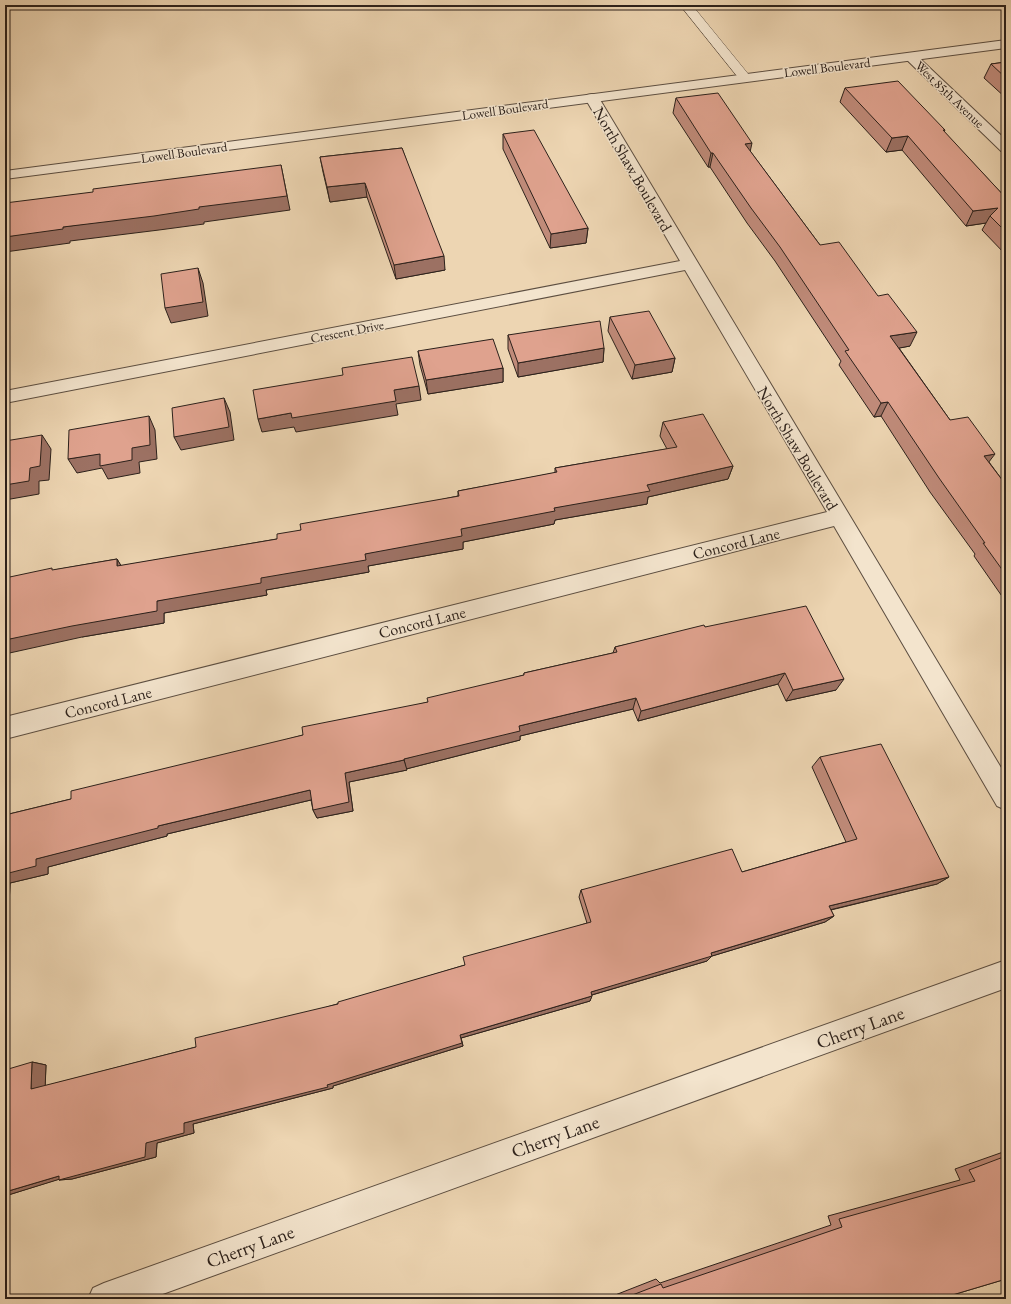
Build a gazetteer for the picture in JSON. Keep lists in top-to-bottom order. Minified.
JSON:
{"streets":{"street":["Lowell Boulevard","West 85th Avenue","North Shaw Boulevard","Crescent Drive","Concord Lane","Cherry Lane"]},"crossings":[["Lowell Boulevard","West 85th Avenue"],["Lowell Boulevard","North Shaw Boulevard"],["North Shaw Boulevard","Crescent Drive"],["North Shaw Boulevard","Concord Lane"]]}
